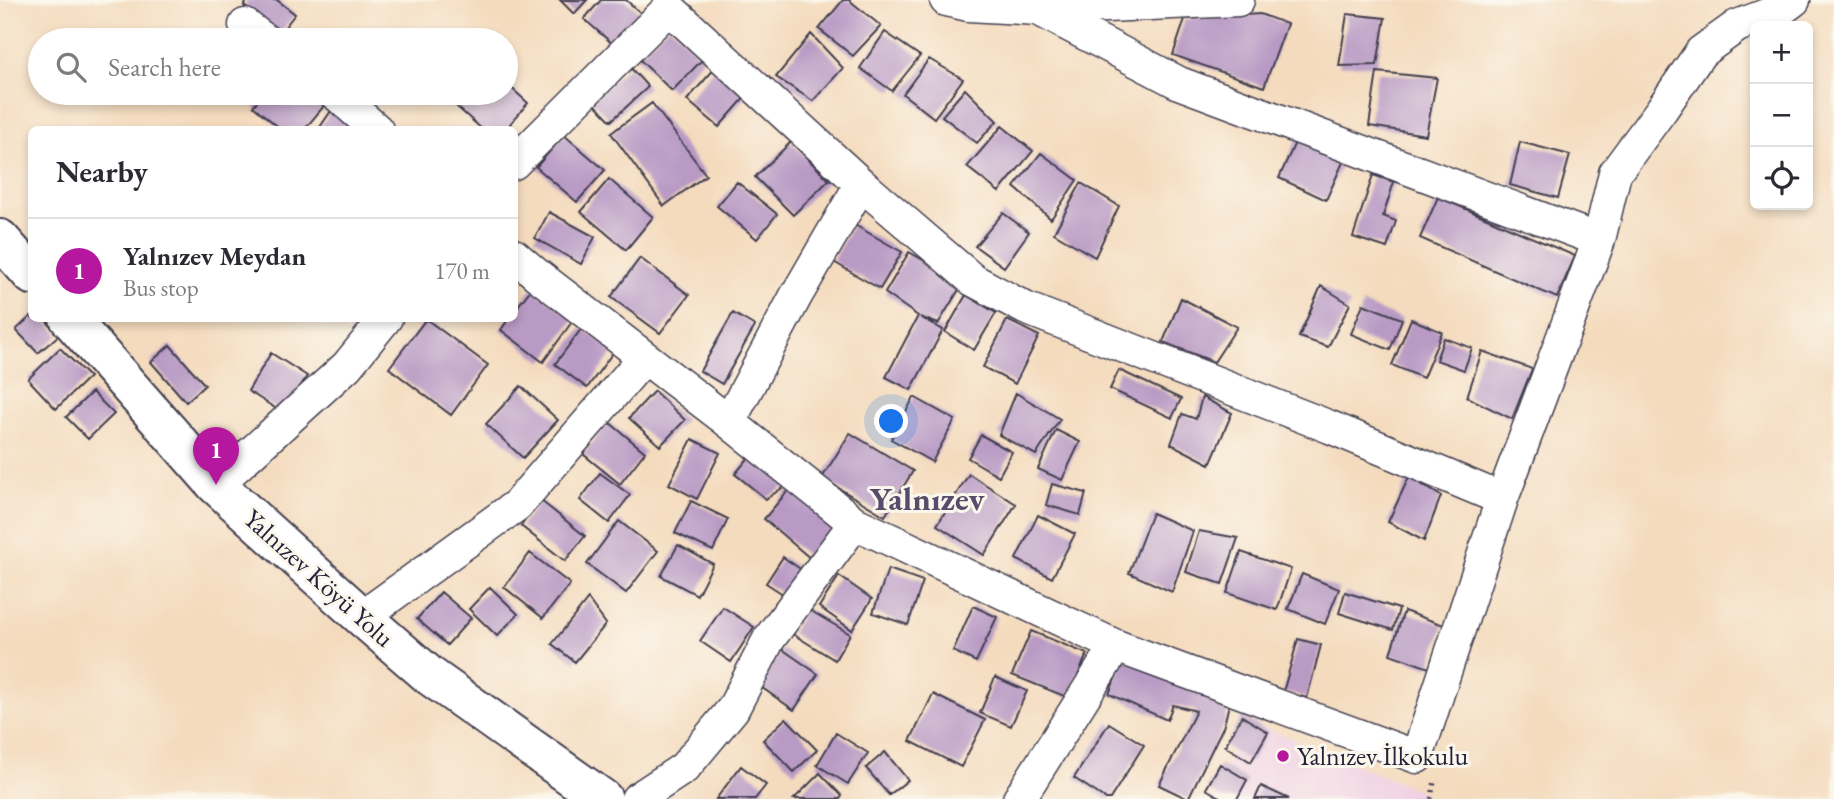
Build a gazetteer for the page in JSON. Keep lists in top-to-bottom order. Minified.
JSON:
{"streets":{"street":["Yalnızev Köyü Yolu"]},"districts":["Yalnızev"],"places":["Yalnızev İlkokulu"],"page":{"map_buttons":["+","−"],"search":"Search here","heading":"Nearby","list":[{"mark":"1","name":"Yalnızev Meydan","note":"Bus stop","value":"170 m"}],"pins":"1"}}
